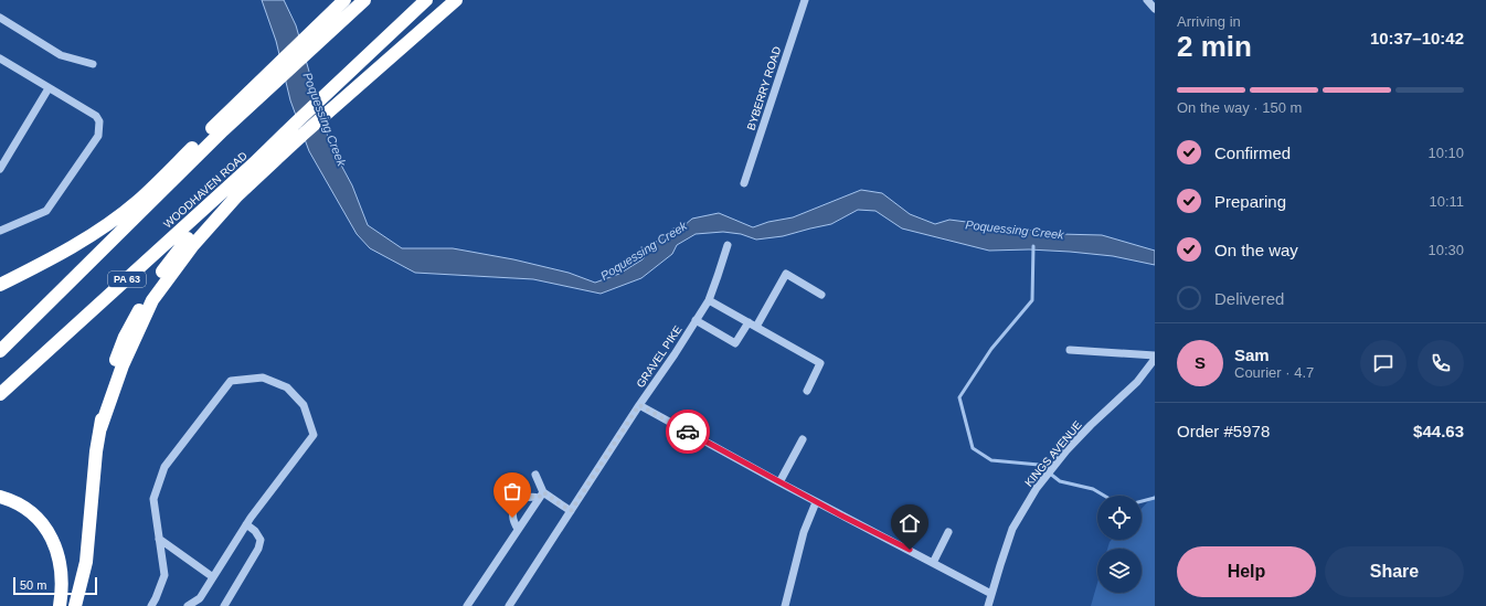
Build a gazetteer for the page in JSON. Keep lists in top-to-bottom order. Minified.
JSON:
{"streets":{"highway":["WOODHAVEN ROAD","PA 63"],"street":["BYBERRY ROAD","GRAVEL PIKE","KINGS AVENUE"]},"water":["Poquessing Creek"],"scale_bar":"50 m","page":{"heading":["2 min","Arriving in","10:37–10:42"],"panel":["Sam","Courier · 4.7","Order #5978","$44.63"],"bar":"On the way · 150 m","list":[["Confirmed","10:10"],["Preparing","10:11"],["On the way","10:30"],"Delivered"],"round":"S","buttons":["Help","Share"],"scale":"50 m"}}
